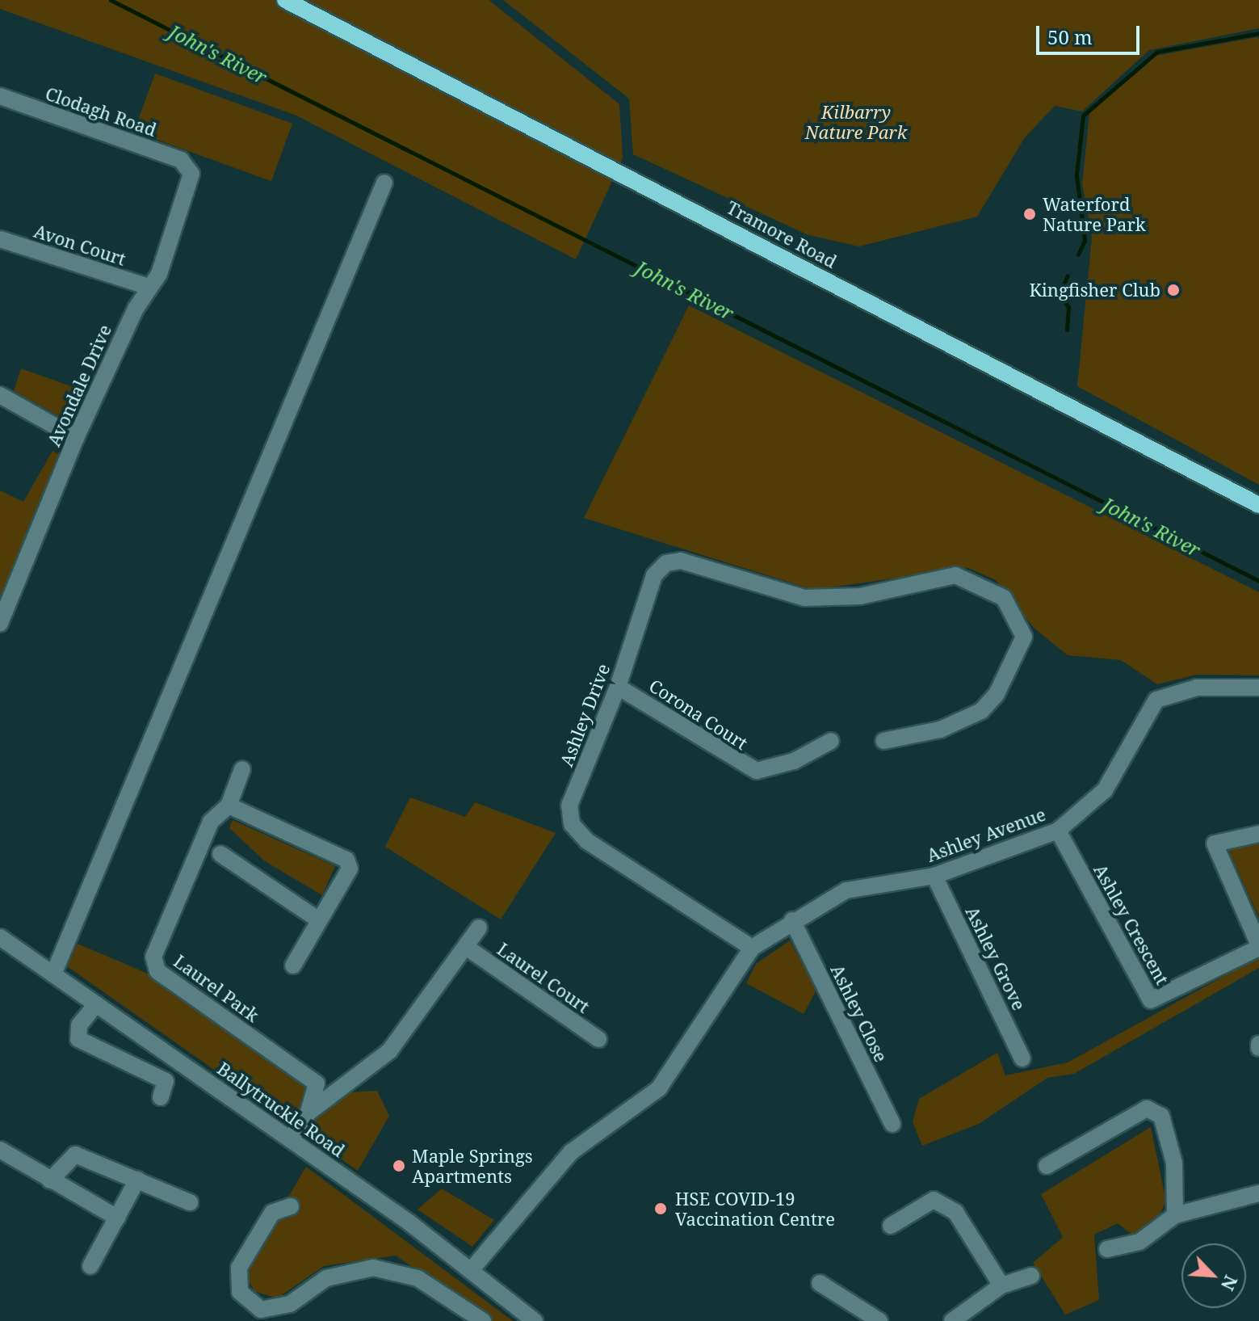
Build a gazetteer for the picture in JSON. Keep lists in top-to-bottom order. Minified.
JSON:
{"streets":{"main road":["Tramore Road"],"street":["Clodagh Road","Avon Court","Avondale Drive","Corona Court","Ashley Drive","Ashley Avenue","Ashley Crescent","Ashley Grove","Laurel Court","Laurel Park","Ashley Close","Ballytruckle Road"]},"crossings":[["Clodagh Road","Avondale Drive"],["Avon Court","Avondale Drive"],["Corona Court","Ashley Drive"],["Ashley Drive","Ashley Avenue"],["Ashley Avenue","Ashley Crescent"],["Ashley Avenue","Ashley Grove"],["Ashley Avenue","Ashley Close"],["Laurel Court","Laurel Park"],["Laurel Park","Ballytruckle Road"]],"water":["John's River"],"parks":["Kilbarry Nature Park"],"places":["Waterford Nature Park","Kingfisher Club","Maple Springs Apartments","HSE COVID-19 Vaccination Centre"],"scale_bar":"50 m","north":"bottom right"}
